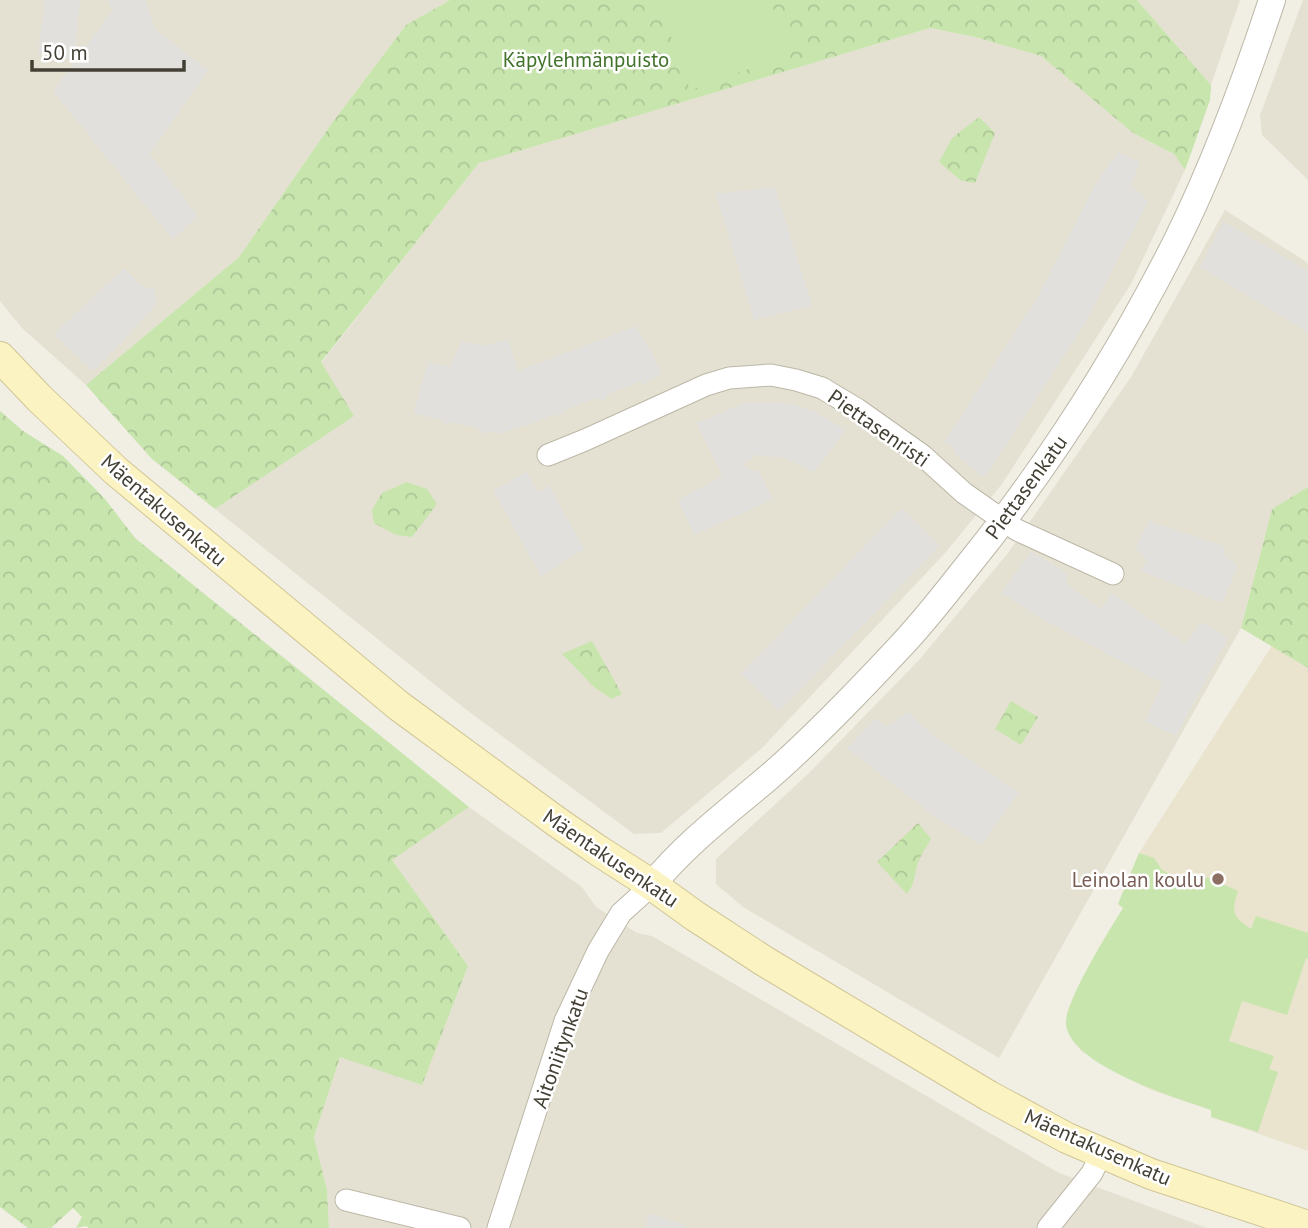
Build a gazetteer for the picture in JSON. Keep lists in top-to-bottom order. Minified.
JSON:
{"streets":{"main road":["Mäentakusenkatu"],"street":["Piettasenristi","Piettasenkatu","Aitoniitynkatu"]},"crossings":[["Piettasenristi","Piettasenkatu"],["Piettasenkatu","Mäentakusenkatu"],["Piettasenkatu","Aitoniitynkatu"],["Mäentakusenkatu","Aitoniitynkatu"]],"parks":["Käpylehmänpuisto"],"places":["Leinolan koulu"],"scale_bar":"50 m"}
